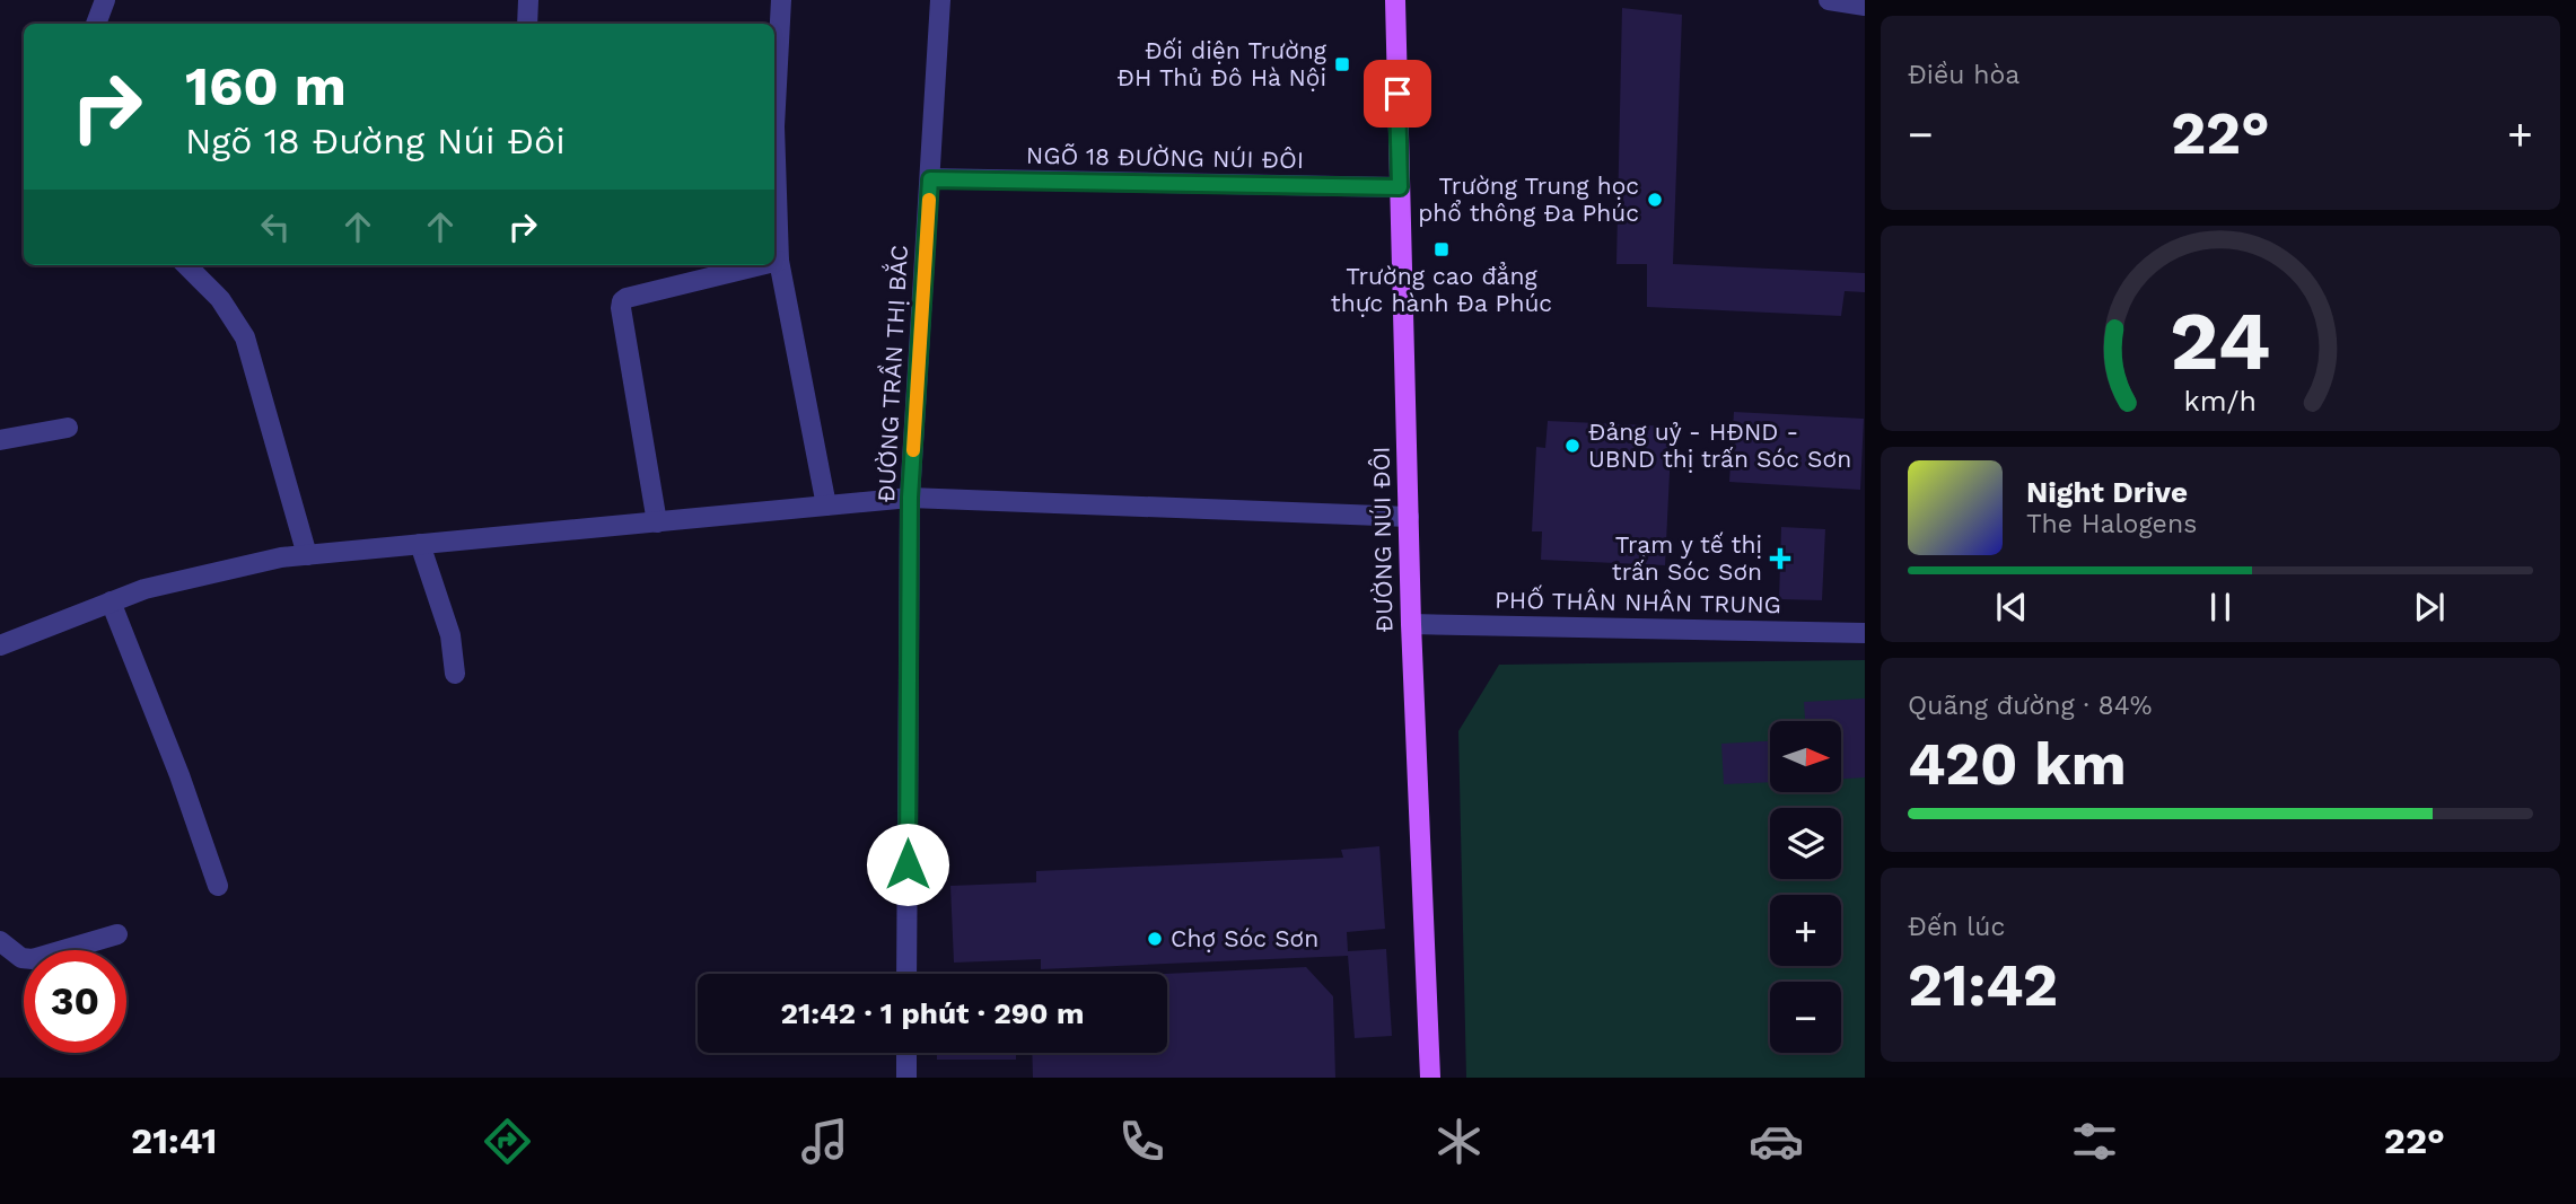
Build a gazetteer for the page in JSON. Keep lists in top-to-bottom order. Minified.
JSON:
{"streets":{"main road":["ĐƯỜNG NÚI ĐÔI"],"street":["NGÕ 18 ĐƯỜNG NÚI ĐÔI","ĐƯỜNG TRẦN THỊ BẮC","PHỐ THÂN NHÂN TRUNG"]},"crossings":[["NGÕ 18 ĐƯỜNG NÚI ĐÔI","ĐƯỜNG TRẦN THỊ BẮC"],["NGÕ 18 ĐƯỜNG NÚI ĐÔI","ĐƯỜNG NÚI ĐÔI"],["ĐƯỜNG NÚI ĐÔI","PHỐ THÂN NHÂN TRUNG"]],"places":{"transit":["Đối diện Trường ĐH Thủ Đô Hà Nội","Trường cao đẳng thực hành Đa Phúc"],"other":["Trường Trung học phổ thông Đa Phúc","Đảng uỷ - HĐND - UBND thị trấn Sóc Sơn","Chợ Sóc Sơn"],"health":["Trạm y tế thị trấn Sóc Sơn"]},"north":"right","page":{"tile":["Điều hòa",["Quãng đường · 84%","420 km"],["Đến lúc","21:42"]],"turn":["160 m","Ngõ 18 Đường Núi Đôi"],"heat":["−","22°","+"],"song":["Night Drive","The Halogens"],"map_buttons":["+","−"],"limit":"30","trip":"21:42 · 1 phút · 290 m","tabs":["21:41","22°"],"gauge":["24","km/h"]}}
